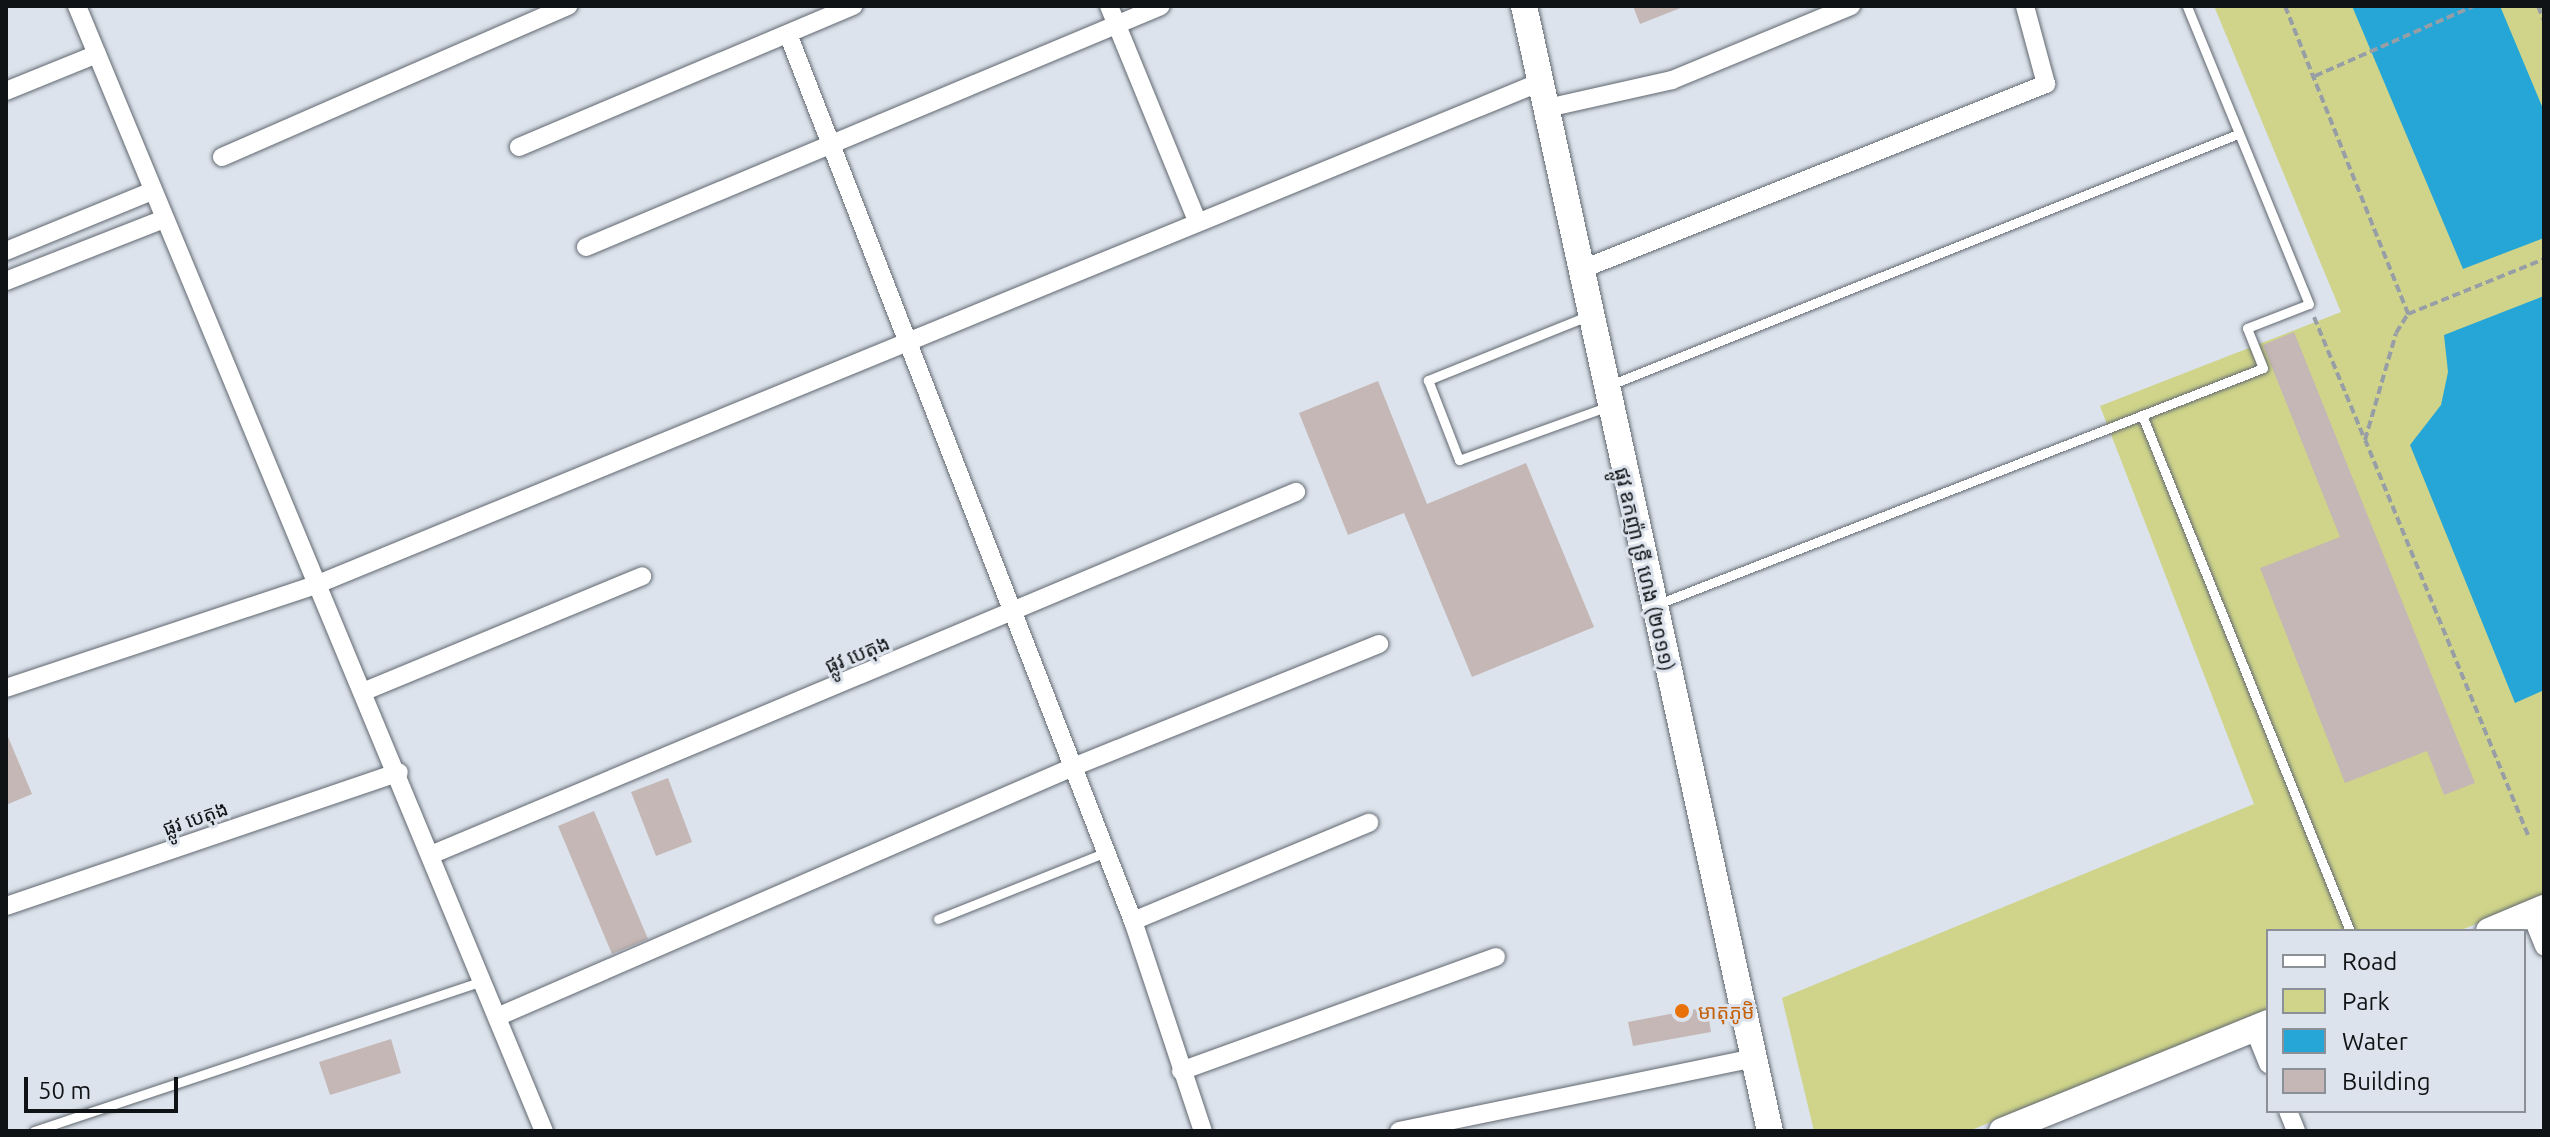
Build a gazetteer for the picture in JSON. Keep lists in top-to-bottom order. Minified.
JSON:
{"streets":{"main road":["ផ្លូវ ឧកញ៉ា ទ្រី ហេង (២០១១)"],"street":["ផ្លូវ បេតុង"]},"places":["មាតុភូមិ"],"legend":["Road","Park","Water","Building"],"scale_bar":"50 m"}
